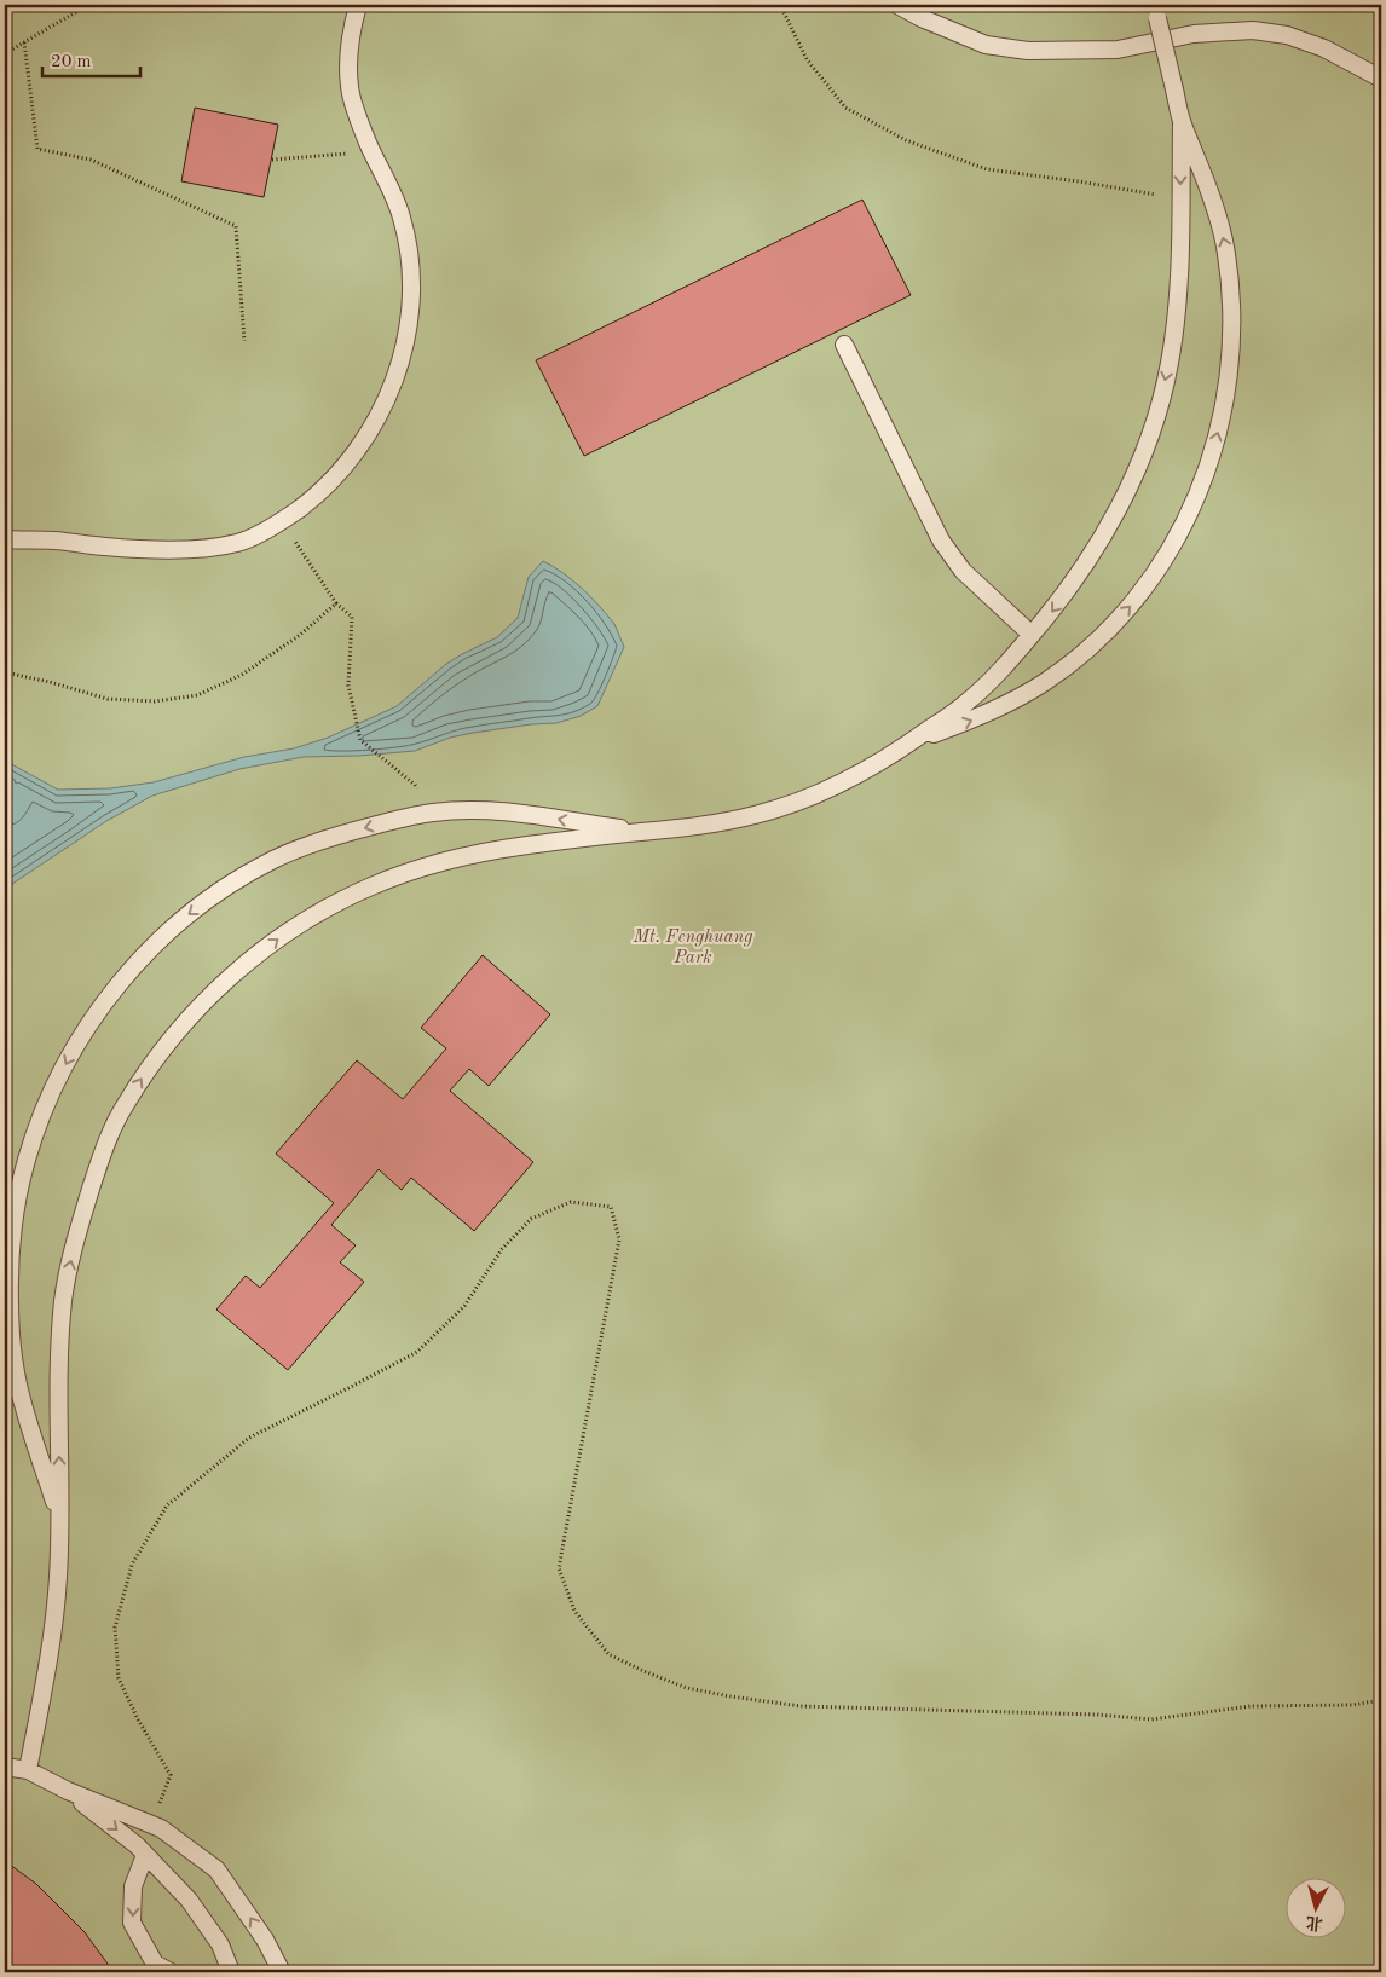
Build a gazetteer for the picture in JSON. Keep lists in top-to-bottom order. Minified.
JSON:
{"parks":["Mt. Fenghuang Park"],"scale_bar":"20 m","north":"bottom"}
